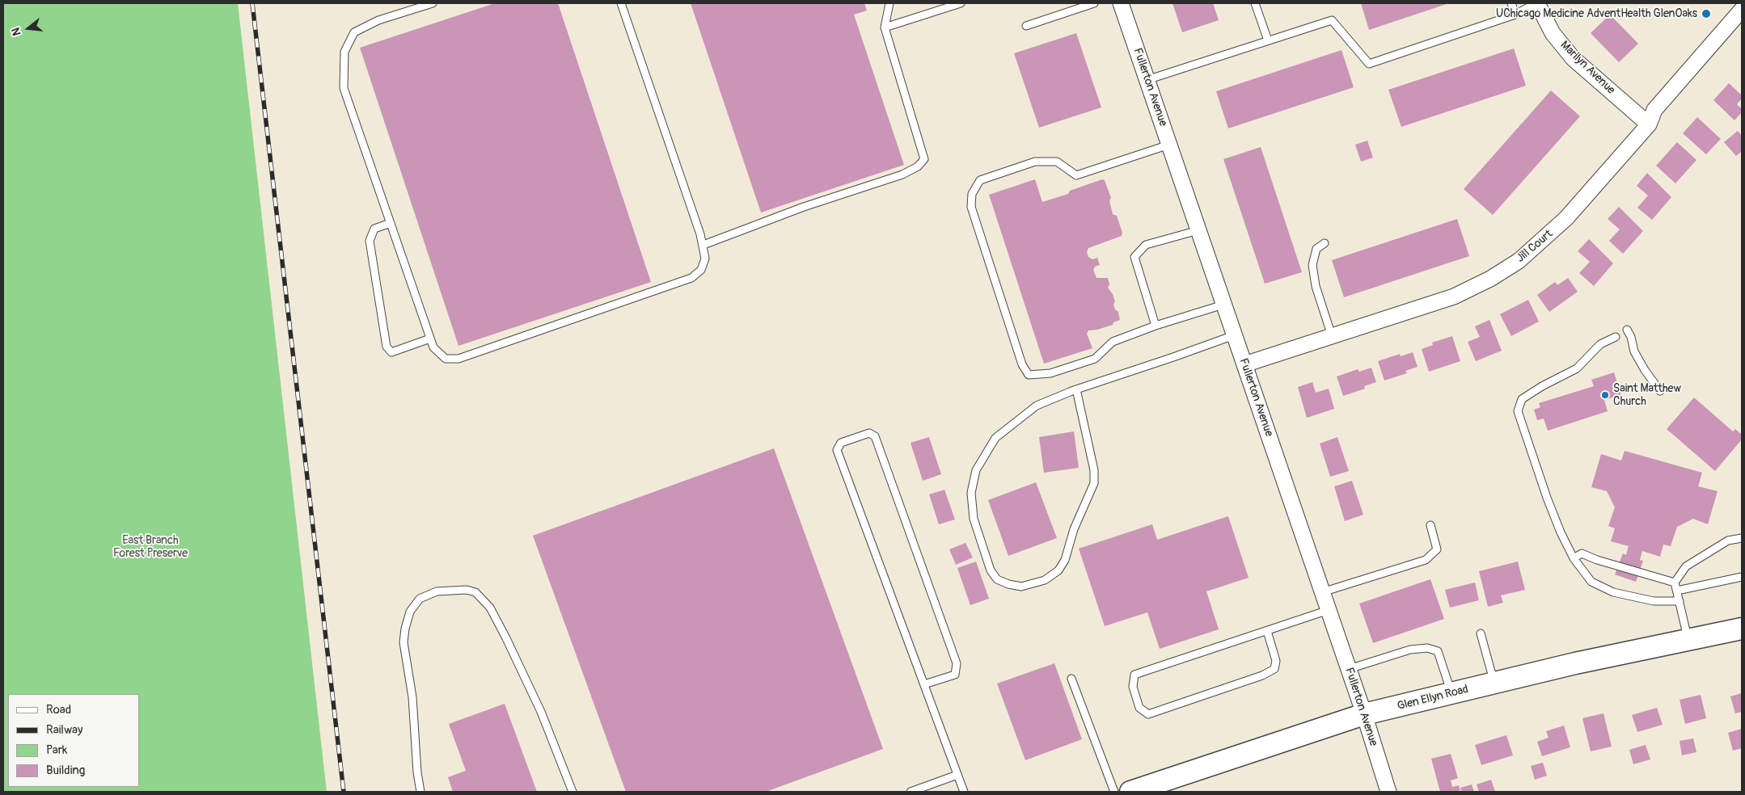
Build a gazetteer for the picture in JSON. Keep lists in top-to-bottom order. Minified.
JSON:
{"streets":{"street":["Marilyn Avenue","Fullerton Avenue","Jill Court","Glen Ellyn Road"]},"crossings":[["Marilyn Avenue","Jill Court"],["Fullerton Avenue","Jill Court"],["Fullerton Avenue","Glen Ellyn Road"]],"parks":["East Branch Forest Preserve"],"places":["UChicago Medicine AdventHealth GlenOaks","Saint Matthew Church"],"legend":["Road","Railway","Park","Building"],"north":"left"}
